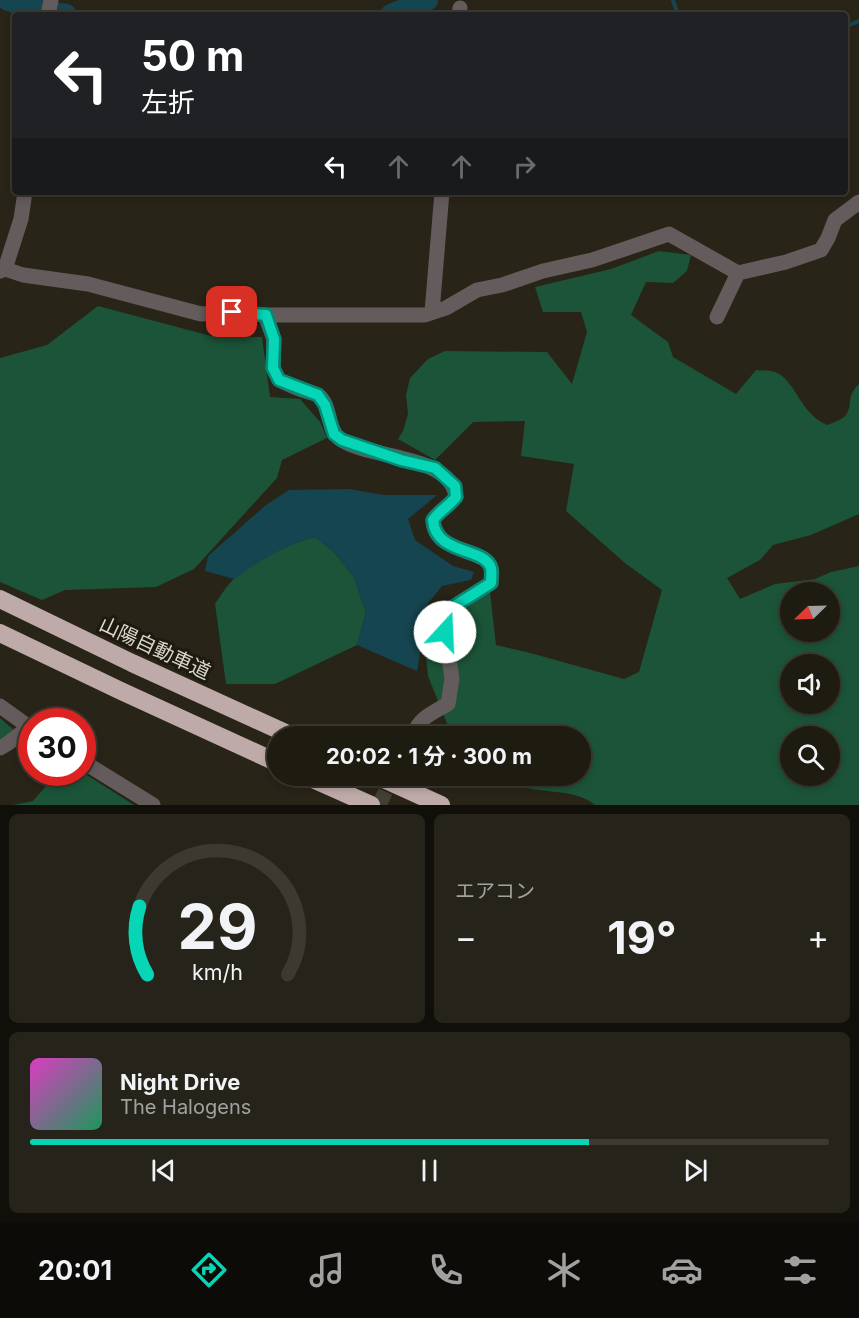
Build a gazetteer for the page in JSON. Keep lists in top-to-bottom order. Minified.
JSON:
{"streets":{"highway":["山陽自動車道"]},"north":"bottom left","page":{"turn":["50 m","左折"],"limit":"30","trip":"20:02 · 1 分 · 300 m","tile":"エアコン","heat":["−","19°","+"],"song":["Night Drive","The Halogens"],"tabs":"20:01","gauge":["29","km/h"]}}
